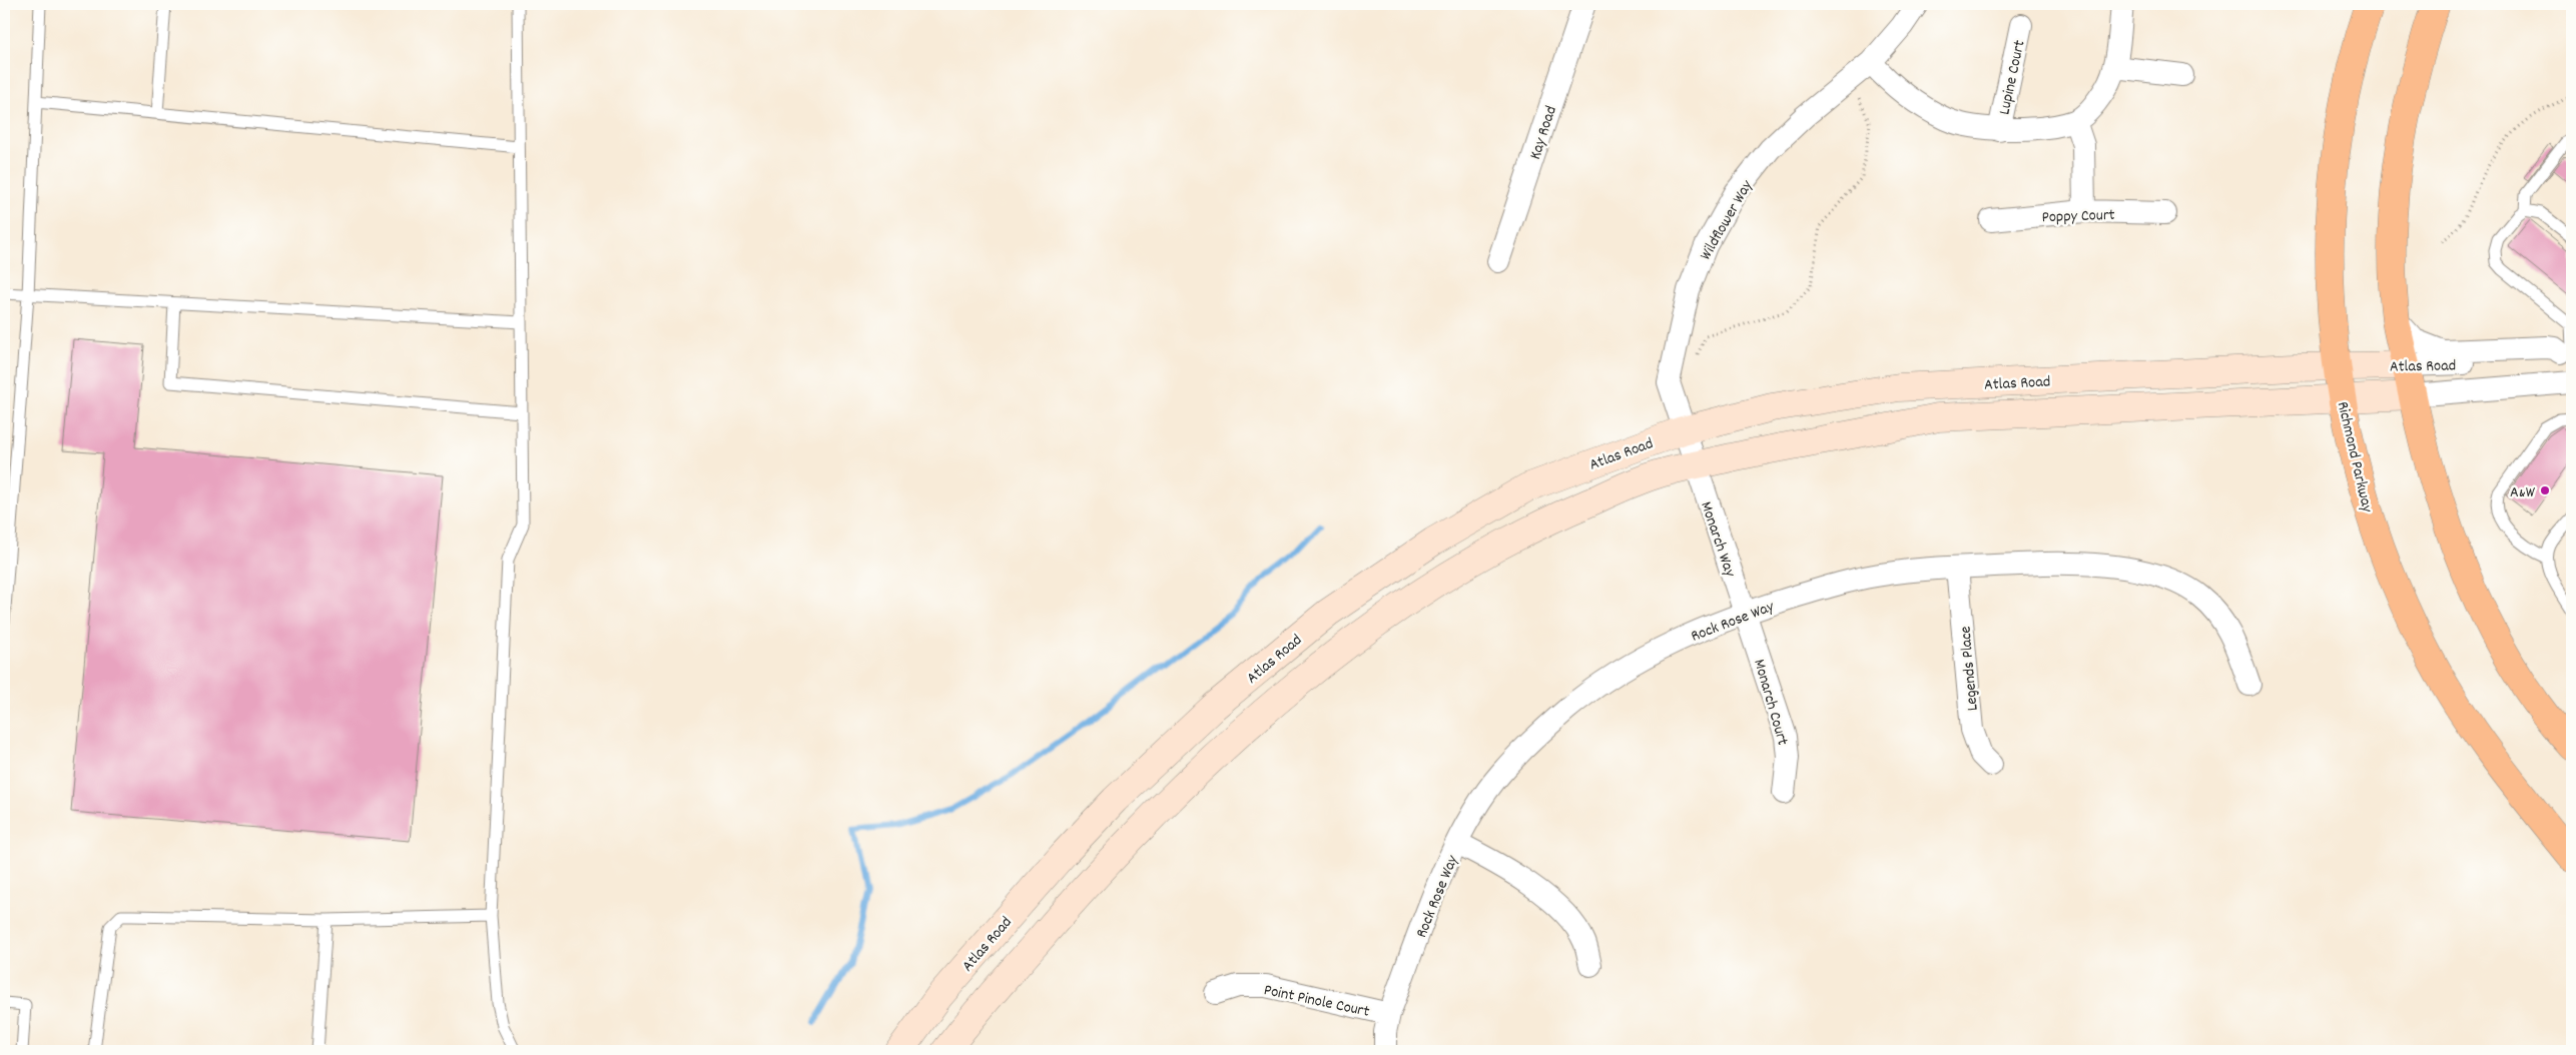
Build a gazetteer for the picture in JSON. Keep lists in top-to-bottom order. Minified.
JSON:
{"streets":{"highway":["Richmond Parkway"],"street":["Lupine Court","Kay Road","Poppy Court","Wildflower Way","Atlas Road","Monarch Way","Rock Rose Way","Legends Place","Monarch Court","Point Pinole Court"]},"crossings":[["Wildflower Way","Atlas Road"],["Wildflower Way","Monarch Way"],["Atlas Road","Richmond Parkway"],["Atlas Road","Monarch Way"],["Monarch Way","Rock Rose Way"],["Monarch Way","Monarch Court"],["Rock Rose Way","Legends Place"],["Rock Rose Way","Monarch Court"],["Rock Rose Way","Point Pinole Court"]],"places":["A&W"]}
